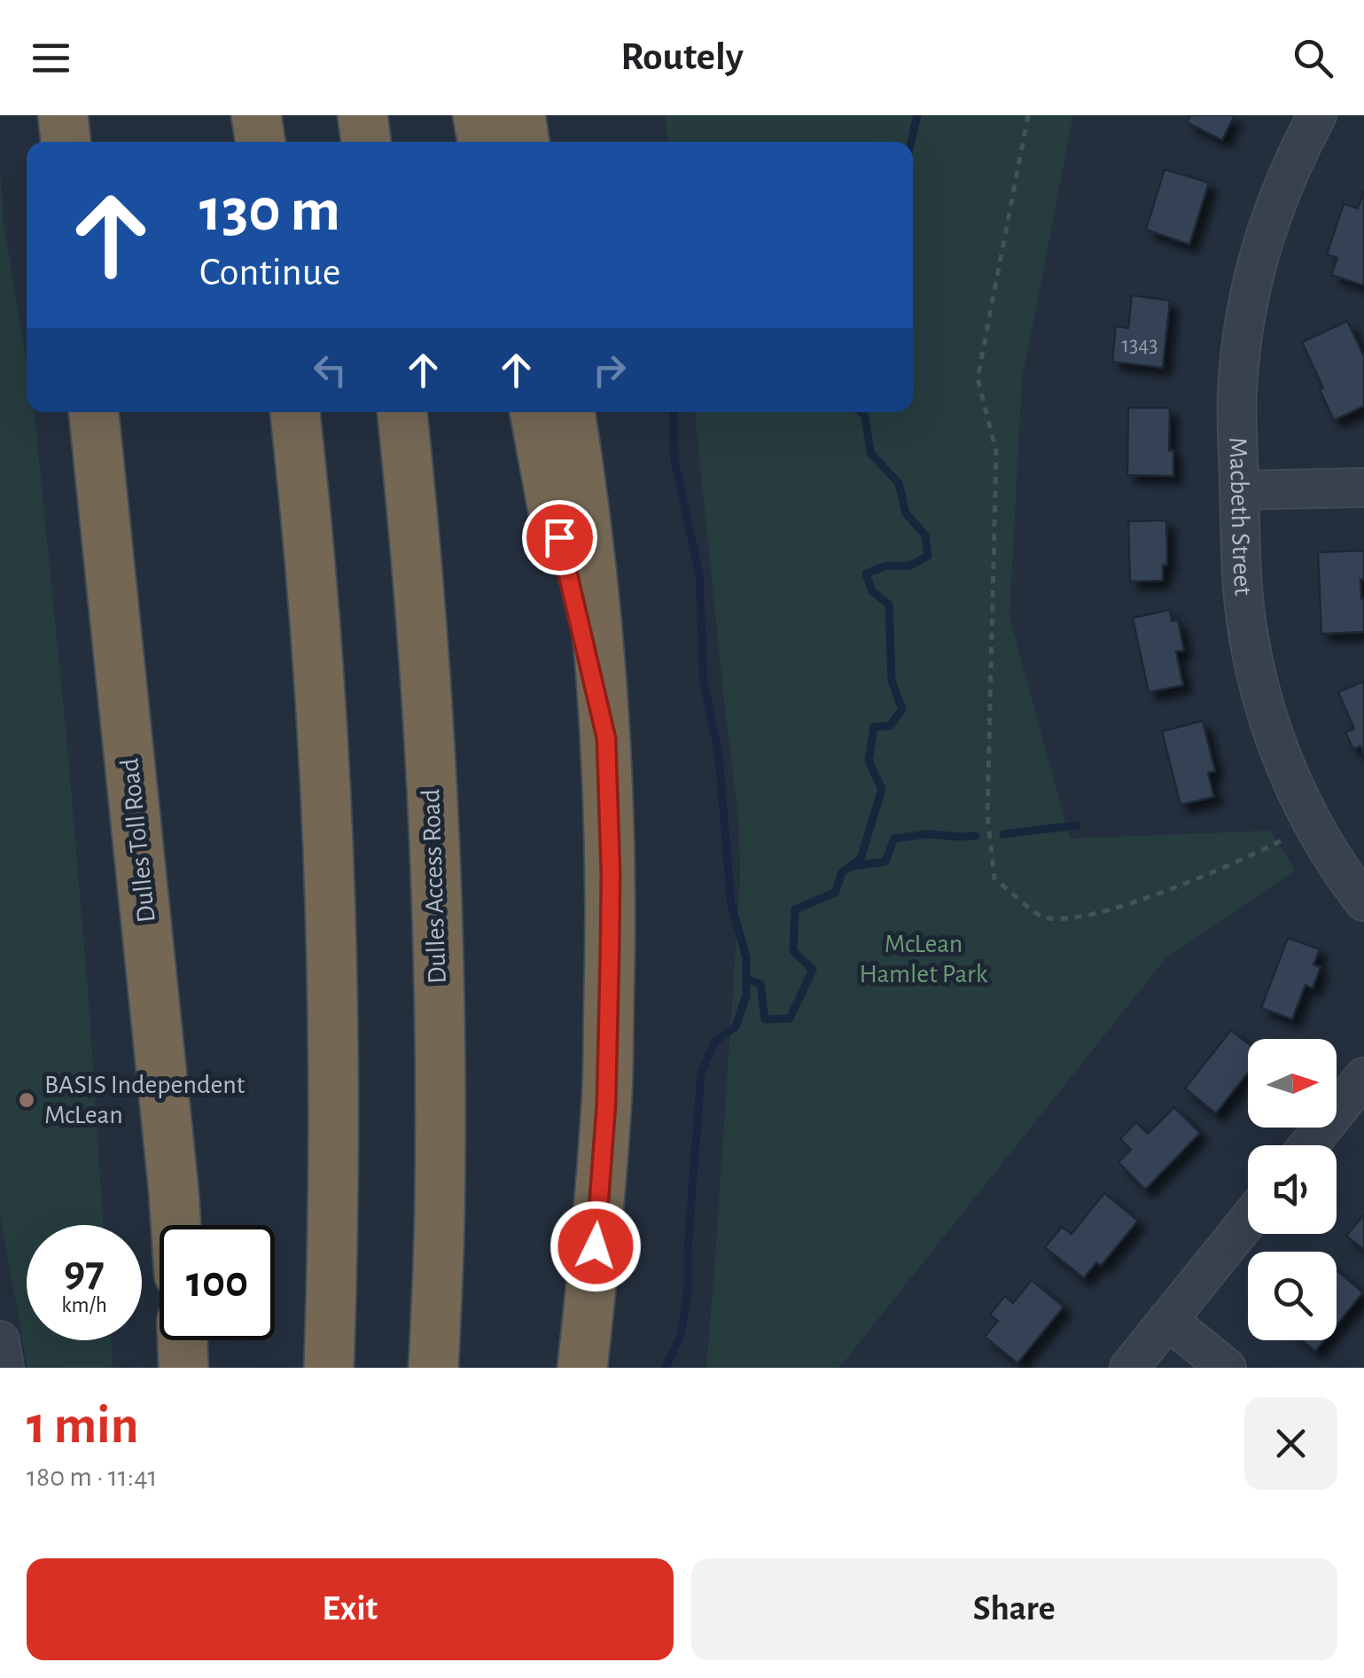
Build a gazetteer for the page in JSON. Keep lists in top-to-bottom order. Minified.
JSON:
{"streets":{"highway":["Dulles Toll Road","Dulles Access Road"],"street":["Macbeth Street"]},"parks":["McLean Hamlet Park"],"places":["BASIS Independent McLean"],"house_numbers":["1343"],"north":"right","page":{"header":"Routely","turn":["130 m","Continue"],"speed":"97 km/h","limit":"100","heading":["1 min","180 m · 11:41"],"buttons":["Exit","Share"]}}
